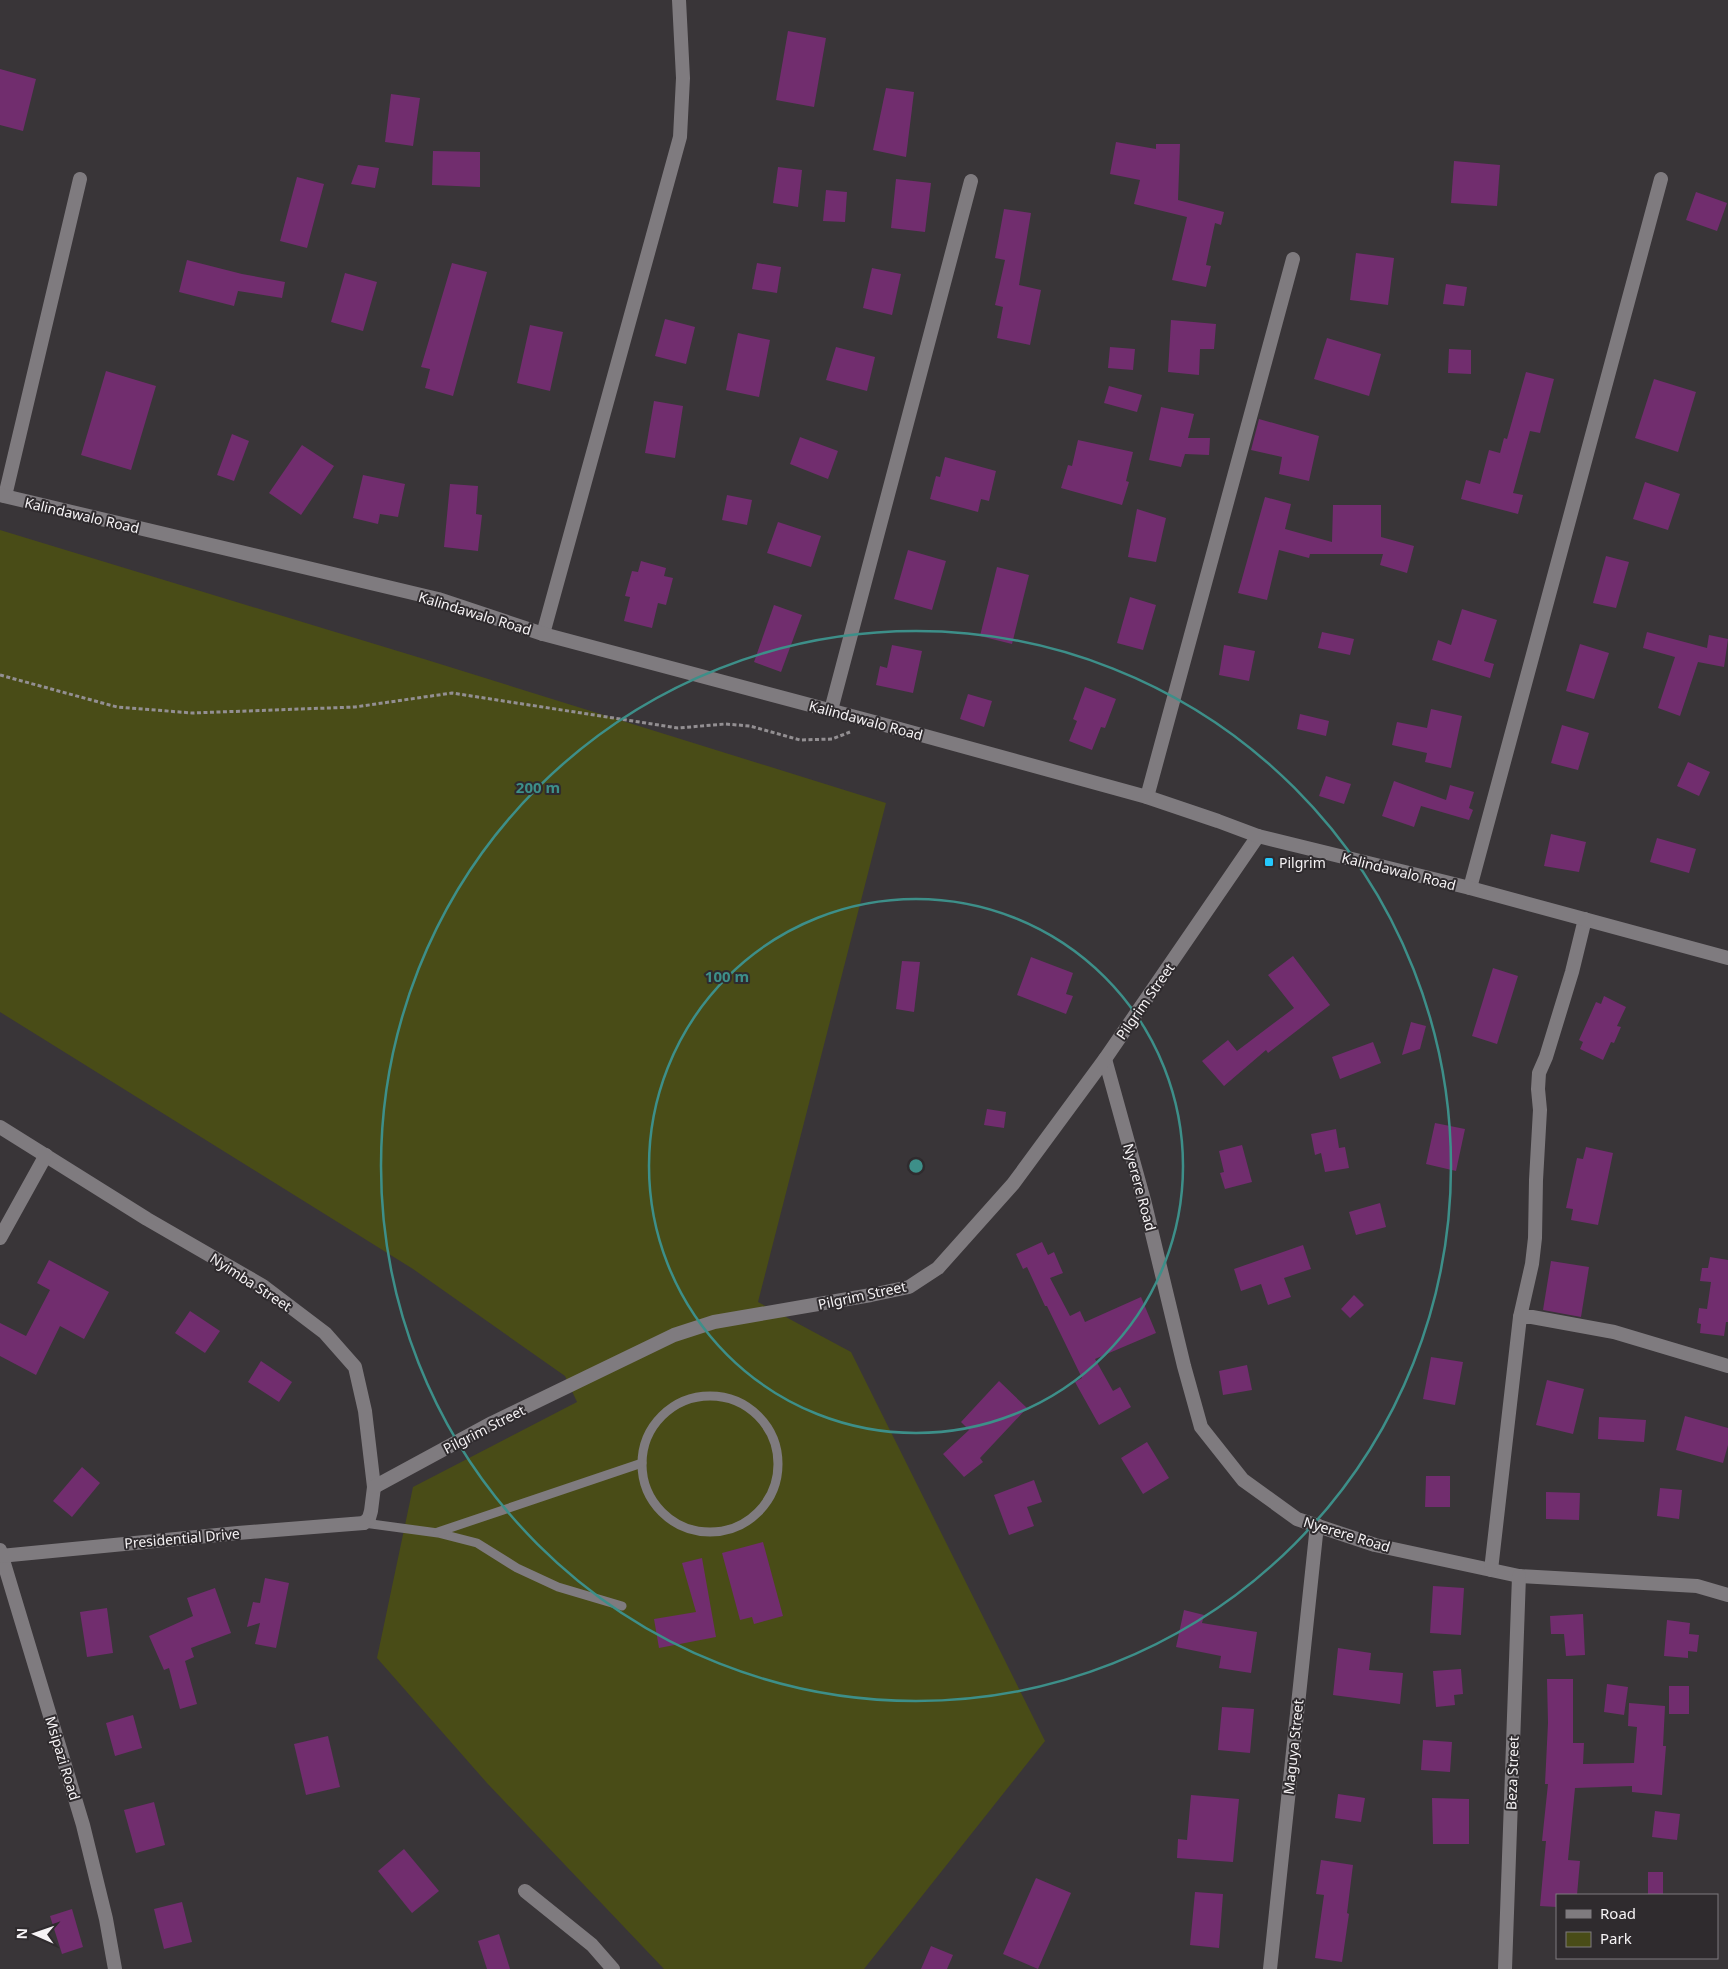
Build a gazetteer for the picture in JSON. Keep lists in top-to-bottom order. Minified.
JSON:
{"streets":{"street":["Kalindawalo Road","Pilgrim Street","Nyerere Road","Nyimba Street","Presidential Drive","Maguya Street","Msipazi Road","Beza Street"]},"crossings":[["Kalindawalo Road","Pilgrim Street"],["Pilgrim Street","Nyerere Road"],["Pilgrim Street","Nyimba Street"],["Nyerere Road","Maguya Street"],["Nyerere Road","Beza Street"],["Nyimba Street","Presidential Drive"],["Presidential Drive","Msipazi Road"]],"places":{"transit":["Pilgrim"]},"legend":["Road","Park"],"north":"left","rings":["200 m","100 m"]}
